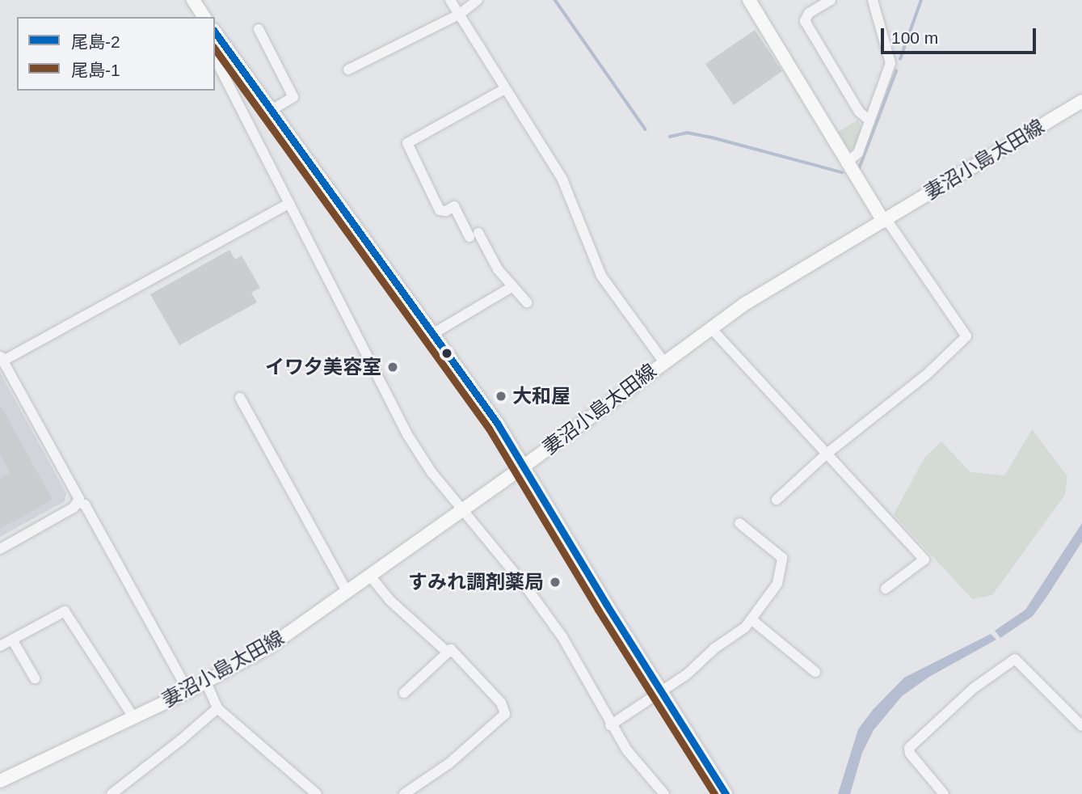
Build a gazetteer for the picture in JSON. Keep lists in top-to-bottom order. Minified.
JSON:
{"streets":{"main road":["妻沼小島太田線"]},"places":["イワ夕美容室","大和屋","すみれ調剤薬局"],"lines":["transit line 尾島-2","transit line 尾島-1"],"legend":["尾島-2","尾島-1"],"scale_bar":"100 m"}
